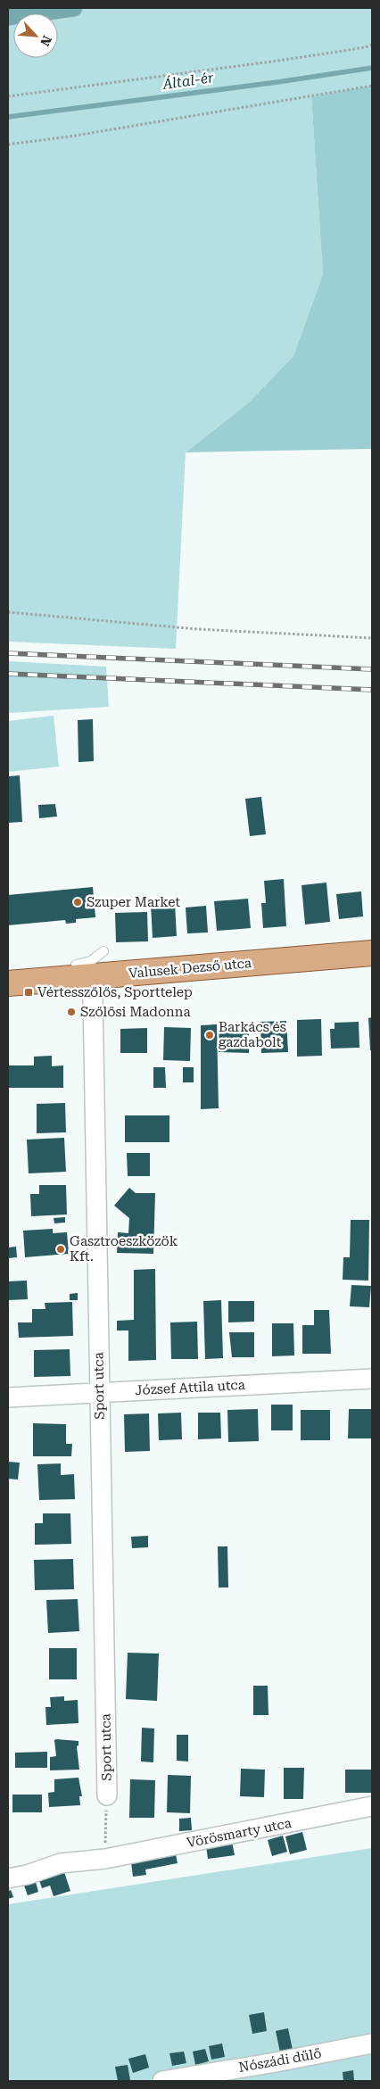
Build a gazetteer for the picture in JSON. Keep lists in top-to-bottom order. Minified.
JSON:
{"streets":{"main road":["Valusek Dezső utca"],"street":["Sport utca","József Attila utca","Vörösmarty utca","Nószádi dűlő"]},"crossings":[["Valusek Dezső utca","Sport utca"],["Sport utca","József Attila utca"]],"water":["Által-ér"],"places":{"other":["Szuper Market","Szőlősi Madonna","Barkács és gazdabolt","Gasztroeszközök Kft."],"transit":["Vértesszőlős, Sporttelep"]},"north":"bottom right"}
